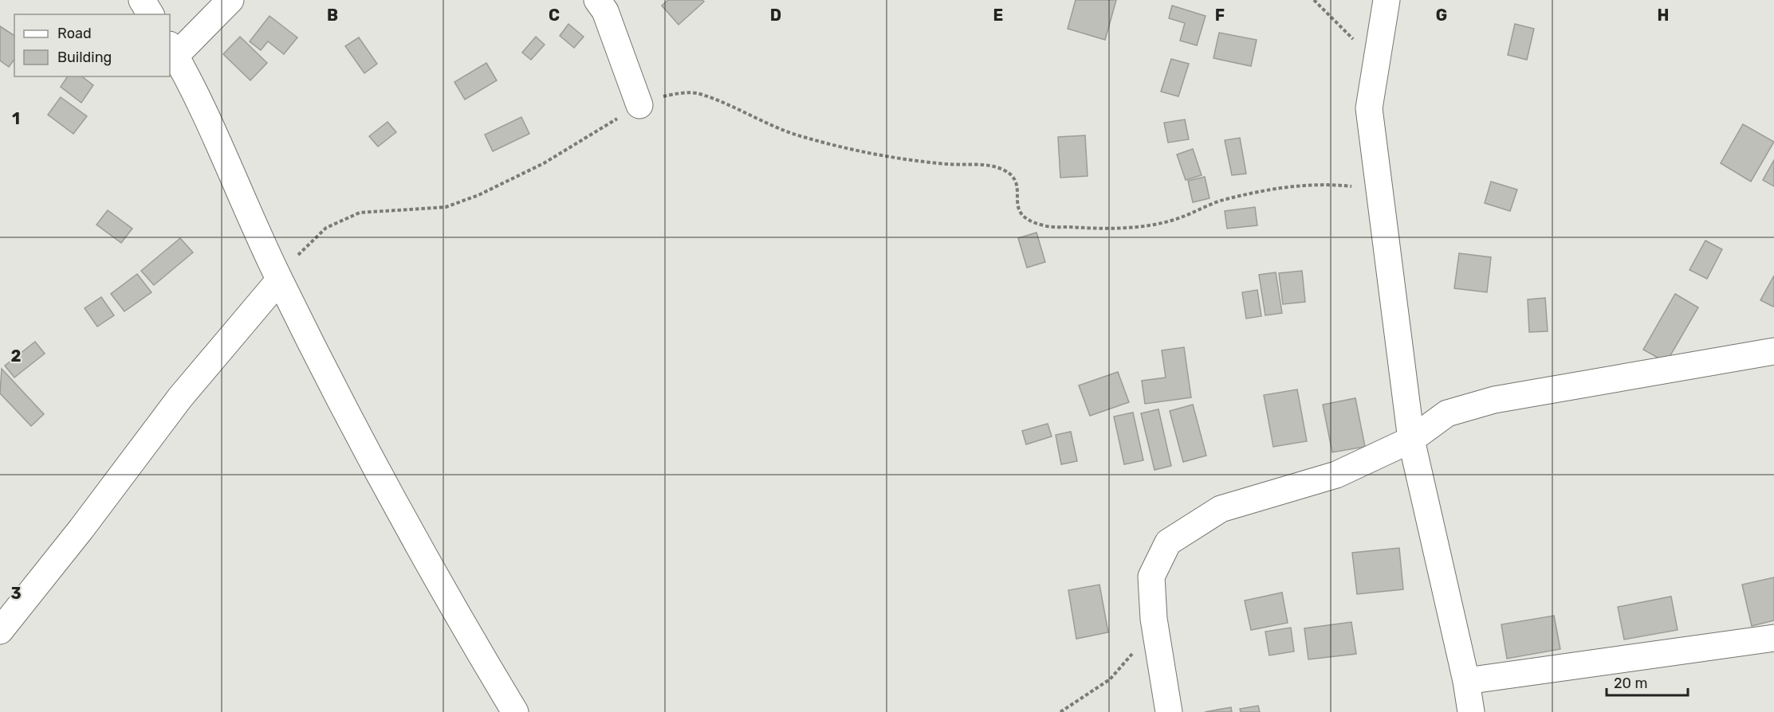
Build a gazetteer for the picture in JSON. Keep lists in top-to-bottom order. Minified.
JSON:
{"legend":["Road","Building"],"scale_bar":"20 m","grid":{"columns":["B","C","D","E","F","G","H"],"rows":["1","2","3"]}}
